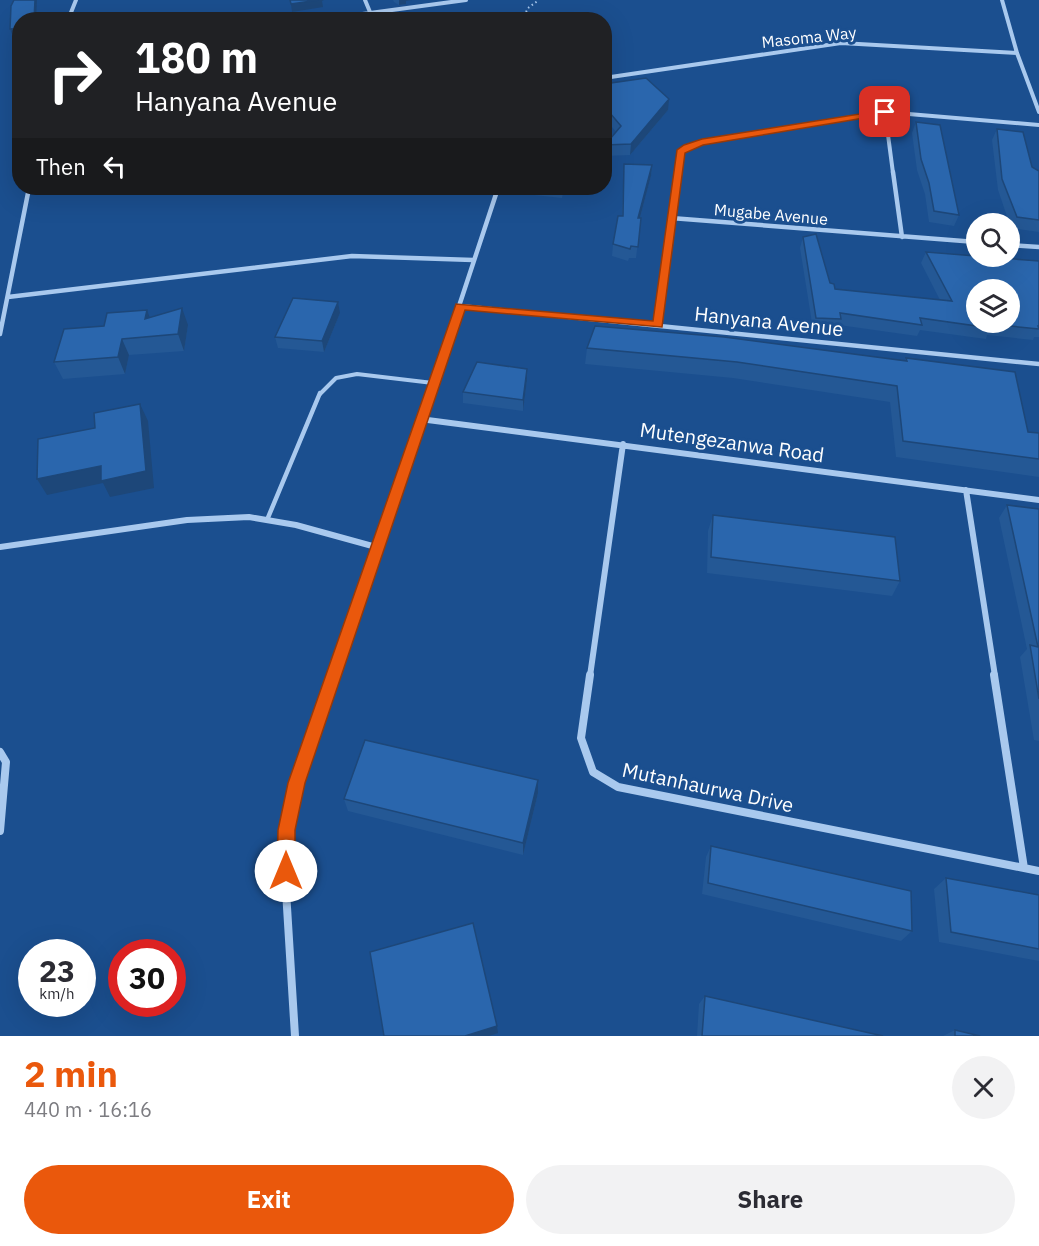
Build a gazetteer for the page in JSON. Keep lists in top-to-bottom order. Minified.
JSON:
{"streets":{"street":["Masoma Way","Mugabe Avenue","Hanyana Avenue","Mutengezanwa Road","Mutanhaurwa Drive"]},"crossings":[["Mutengezanwa Road","Mutanhaurwa Drive"]],"page":{"turn":["180 m","Hanyana Avenue"],"then":"Then","speed":"23 km/h","limit":"30","heading":["2 min","440 m · 16:16"],"buttons":["Exit","Share"]}}
